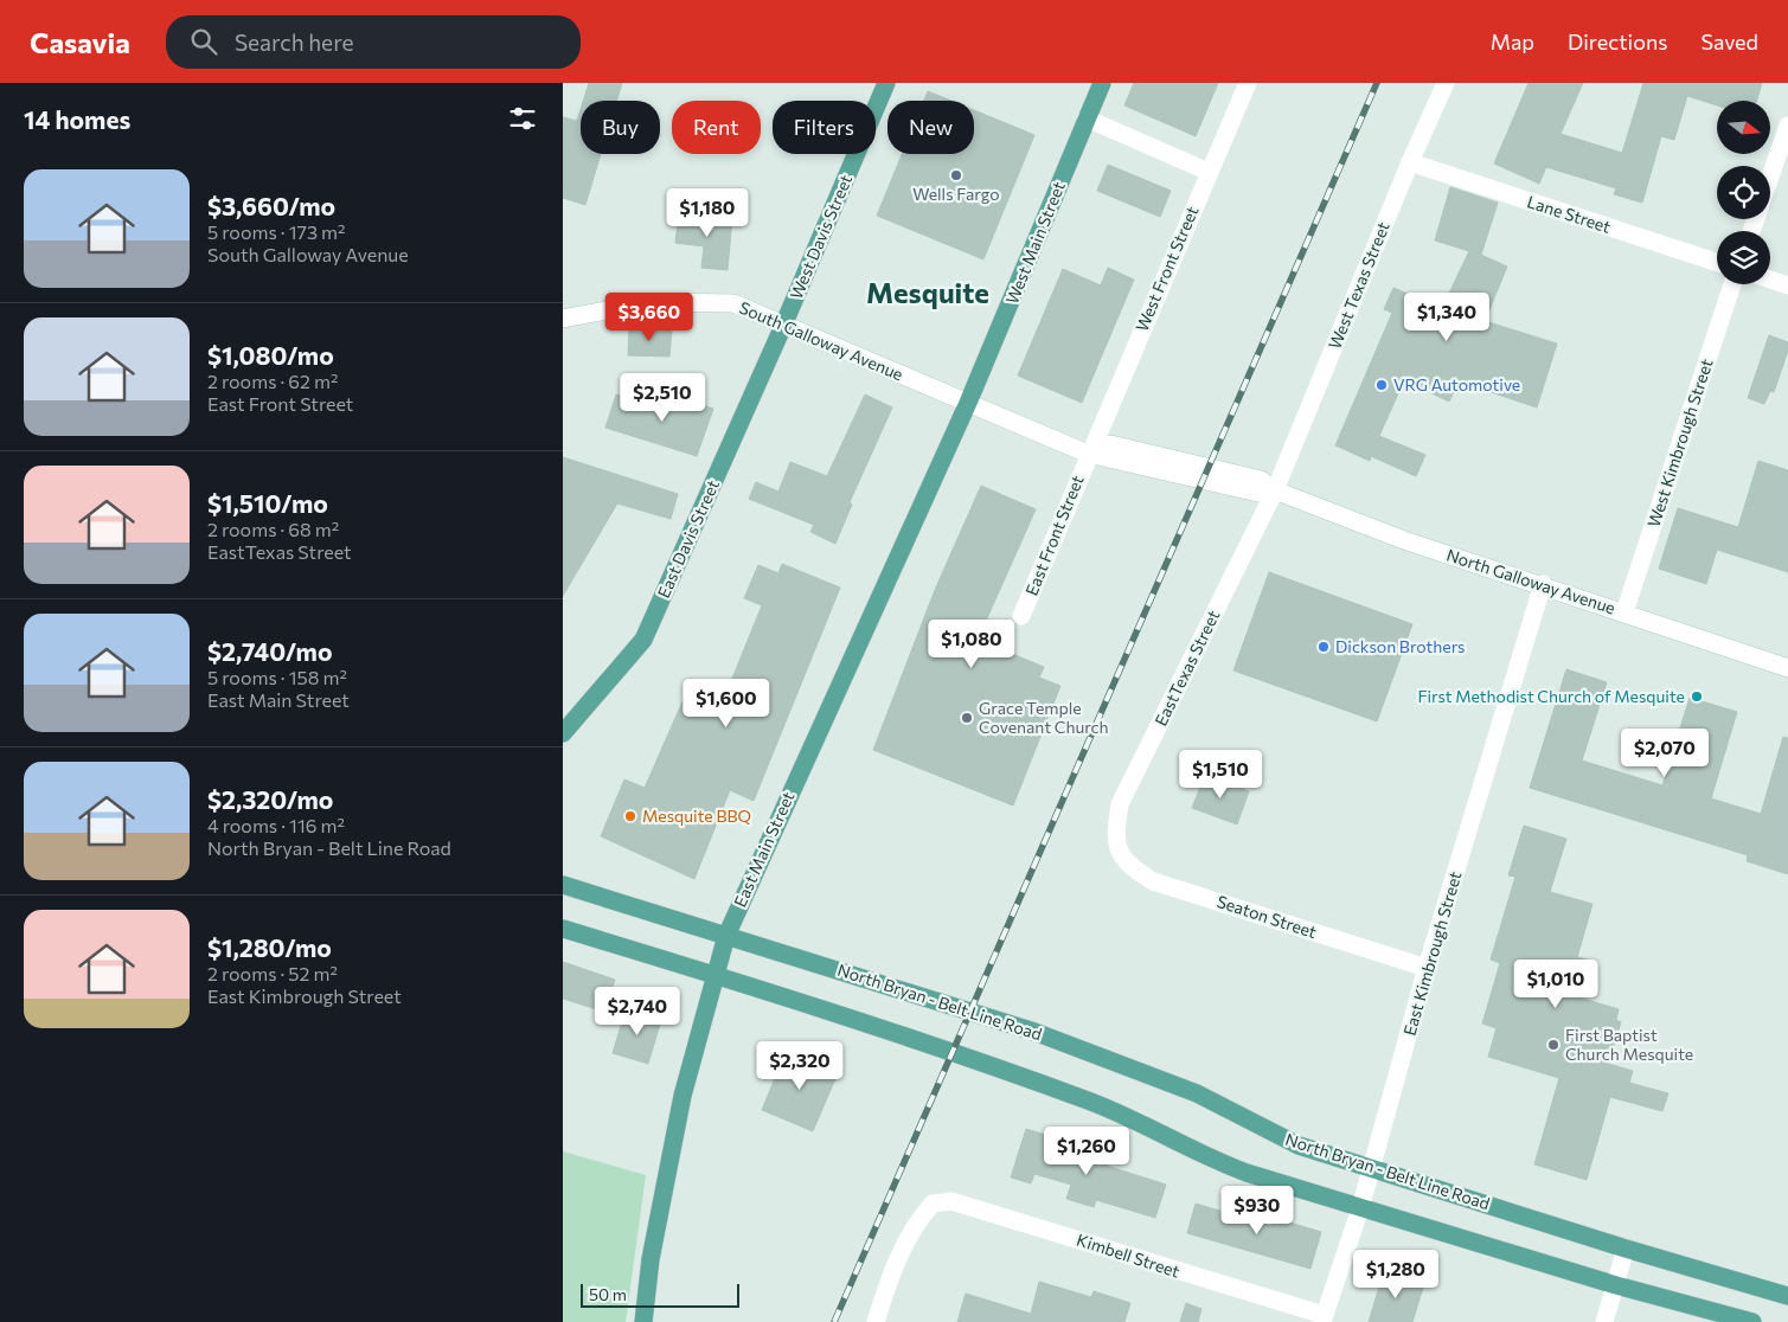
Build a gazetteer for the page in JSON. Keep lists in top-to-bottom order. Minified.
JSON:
{"streets":{"main road":["West Davis Street","West Main Street","East Davis Street","East Main Street","North Bryan - Belt Line Road"],"street":["Lane Street","West Front Street","West Texas Street","South Galloway Avenue","West Kimbrough Street","East Front Street","North Galloway Avenue","EastTexas Street","Seaton Street","East Kimbrough Street","Kimbell Street"]},"crossings":[["Lane Street","West Texas Street"],["West Davis Street","South Galloway Avenue"],["West Davis Street","East Davis Street"],["West Main Street","South Galloway Avenue"],["West Main Street","North Galloway Avenue"],["West Main Street","East Main Street"],["West Front Street","East Front Street"],["West Front Street","North Galloway Avenue"],["West Texas Street","North Galloway Avenue"],["West Texas Street","EastTexas Street"],["South Galloway Avenue","East Davis Street"],["South Galloway Avenue","North Galloway Avenue"],["South Galloway Avenue","East Main Street"],["West Kimbrough Street","North Galloway Avenue"],["East Front Street","North Galloway Avenue"],["North Galloway Avenue","EastTexas Street"],["North Galloway Avenue","East Main Street"],["North Galloway Avenue","East Kimbrough Street"],["EastTexas Street","Seaton Street"],["East Main Street","North Bryan - Belt Line Road"],["Seaton Street","East Kimbrough Street"],["East Kimbrough Street","North Bryan - Belt Line Road"],["East Kimbrough Street","Kimbell Street"]],"districts":["Mesquite"],"places":["Wells Fargo","VRG Automotive","Dickson Brothers","First Methodist Church of Mesquite","Grace Temple Covenant Church","Mesquite BBQ","First Baptist Church Mesquite"],"scale_bar":"50 m","north":"right","page":{"header":"Casavia","search":"Search here","nav":["Map","Directions","Saved"],"heading":"14 homes","chip":["Buy","Rent","Filters","New"],"list":[{"name":"$3,660/mo","note":"5 rooms · 173 m² · South Galloway Avenue"},{"name":"$1,080/mo","note":"2 rooms · 62 m² · East Front Street"},{"name":"$1,510/mo","note":"2 rooms · 68 m² · EastTexas Street"},{"name":"$2,740/mo","note":"5 rooms · 158 m² · East Main Street"},{"name":"$2,320/mo","note":"4 rooms · 116 m² · North Bryan - Belt Line Road"},{"name":"$1,280/mo","note":"2 rooms · 52 m² · East Kimbrough Street"}],"price":["$1,180","$3,660","$1,340","$2,510","$1,080","$1,600","$2,070","$1,510","$1,010","$2,740","$2,320","$1,260","$930","$1,280"],"scale":"50 m"}}
